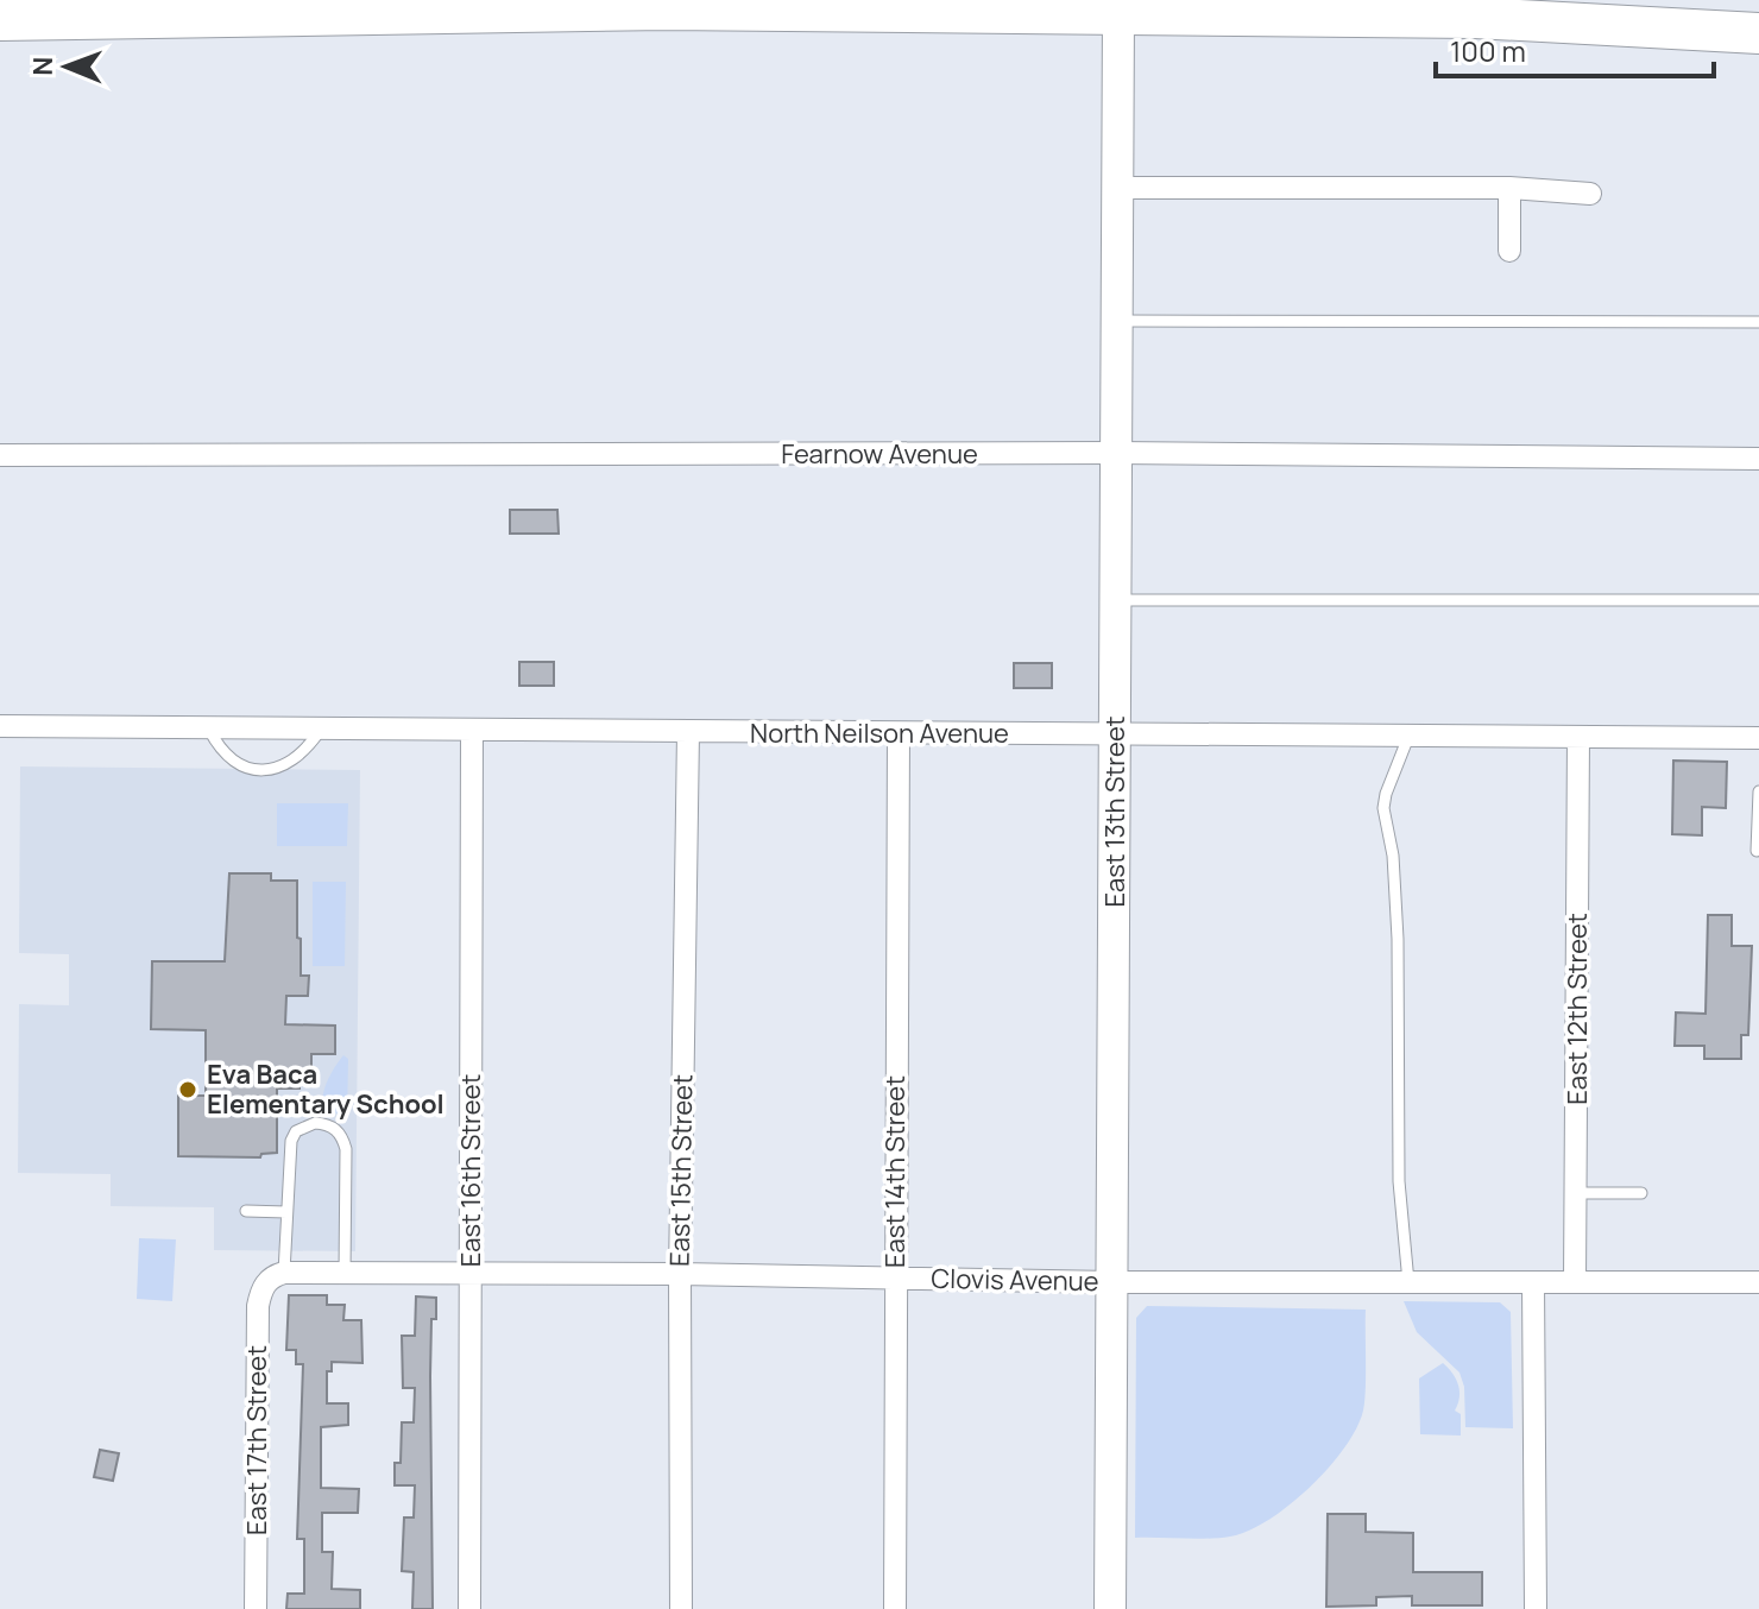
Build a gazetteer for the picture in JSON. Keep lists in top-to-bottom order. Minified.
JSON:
{"streets":{"street":["Fearnow Avenue","North Neilson Avenue","East 13th Street","East 12th Street","East 16th Street","East 15th Street","East 14th Street","Clovis Avenue","East 17th Street"]},"crossings":[["Fearnow Avenue","East 13th Street"],["North Neilson Avenue","East 13th Street"],["North Neilson Avenue","East 12th Street"],["North Neilson Avenue","East 16th Street"],["North Neilson Avenue","East 15th Street"],["North Neilson Avenue","East 14th Street"],["East 13th Street","Clovis Avenue"],["East 12th Street","Clovis Avenue"],["East 16th Street","Clovis Avenue"],["East 15th Street","Clovis Avenue"],["East 14th Street","Clovis Avenue"],["Clovis Avenue","East 17th Street"]],"places":["Eva Baca Elementary School"],"scale_bar":"100 m","north":"left"}
